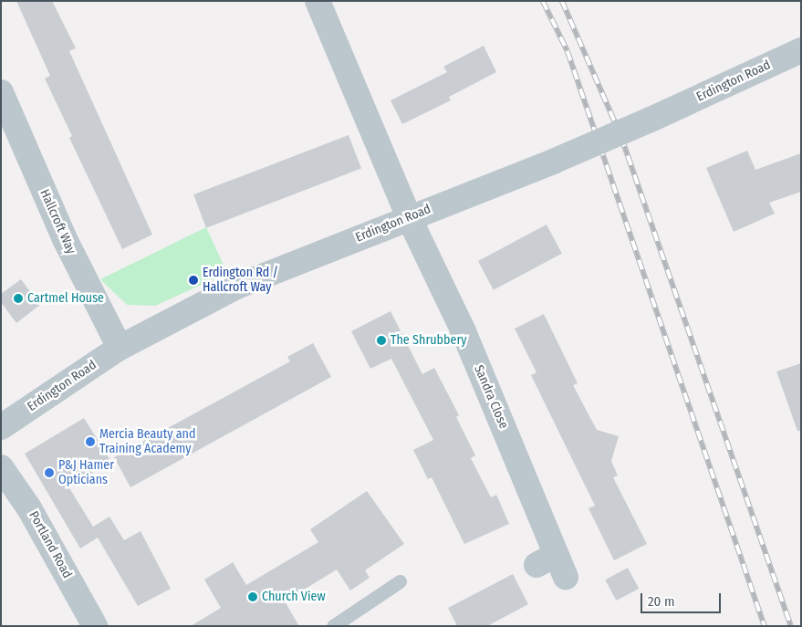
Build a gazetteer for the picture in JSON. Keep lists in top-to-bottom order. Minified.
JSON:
{"streets":{"street":["Erdington Road","Hallcroft Way","Sandra Close","Portland Road"]},"crossings":[["Erdington Road","Hallcroft Way"],["Erdington Road","Sandra Close"]],"places":["Erdington Rd / Hallcroft Way","Cartmel House","The Shrubbery","Mercia Beauty and Training Academy","P&J Hamer Opticians","Church View"],"scale_bar":"20 m"}
